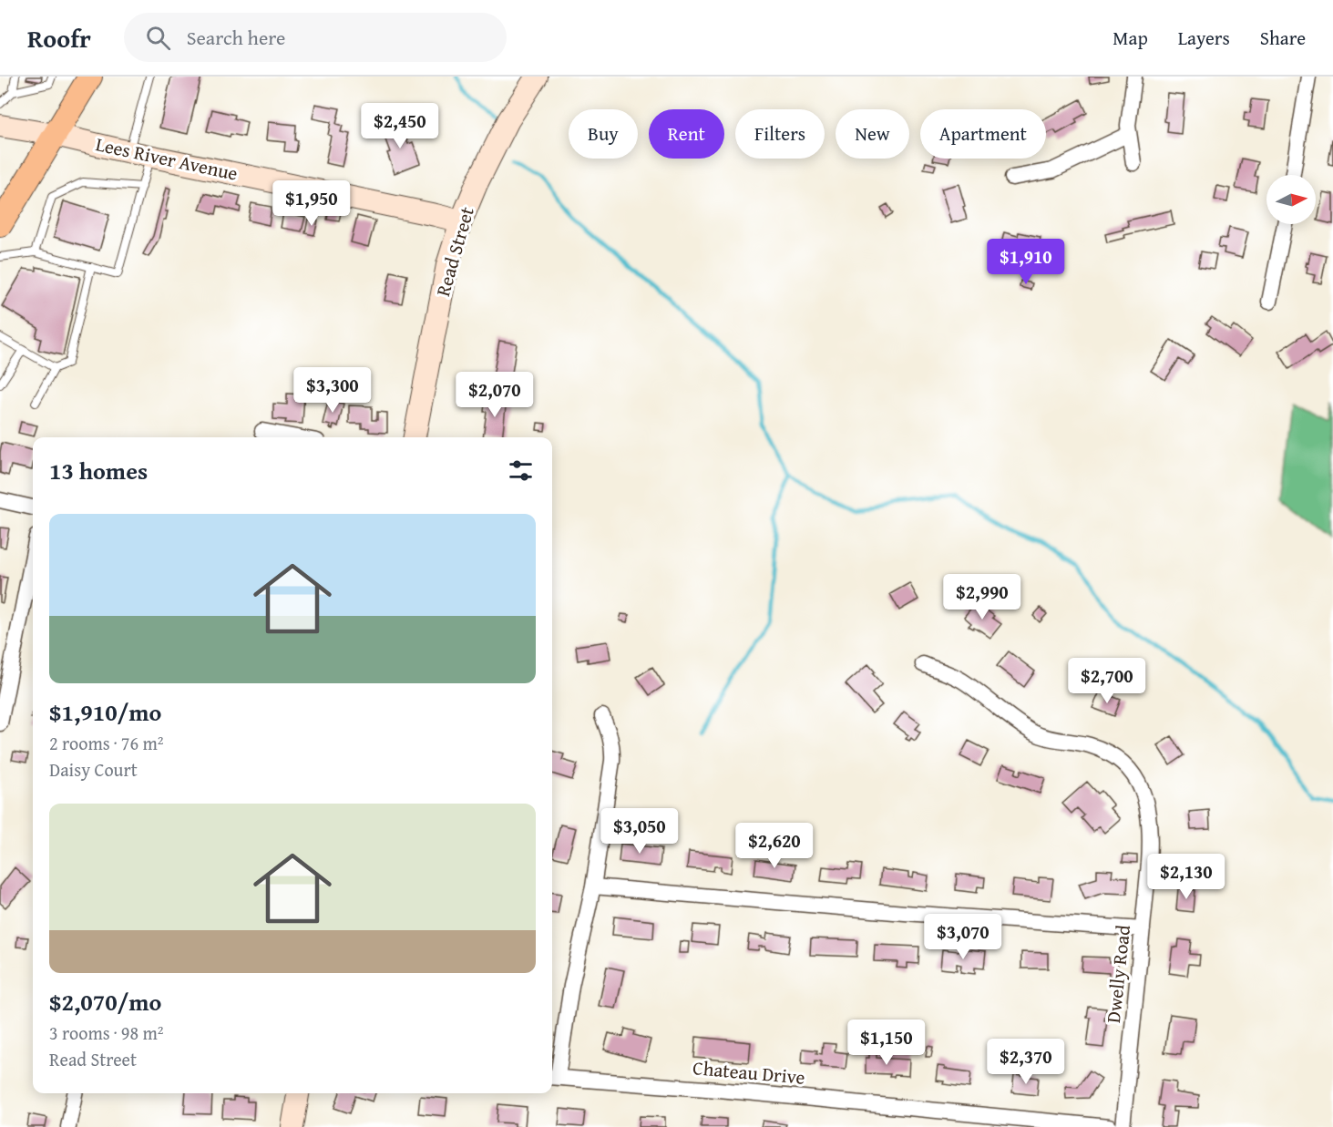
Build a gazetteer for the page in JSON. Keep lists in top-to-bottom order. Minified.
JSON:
{"streets":{"main road":["Lees River Avenue","Read Street"],"street":["Dwelly Road","Chateau Drive"]},"crossings":[["Lees River Avenue","Read Street"]],"north":"right","page":{"header":"Roofr","search":"Search here","nav":["Map","Layers","Share"],"price":["$2,450","$1,950","$1,910","$3,300","$2,070","$2,990","$2,700","$3,050","$2,620","$2,130","$3,070","$1,150","$2,370"],"chip":["Buy","Rent","Filters","New","Apartment"],"heading":"13 homes","list":[{"name":"$1,910/mo","note":"2 rooms · 76 m² · Daisy Court"},{"name":"$2,070/mo","note":"3 rooms · 98 m² · Read Street"}]}}
